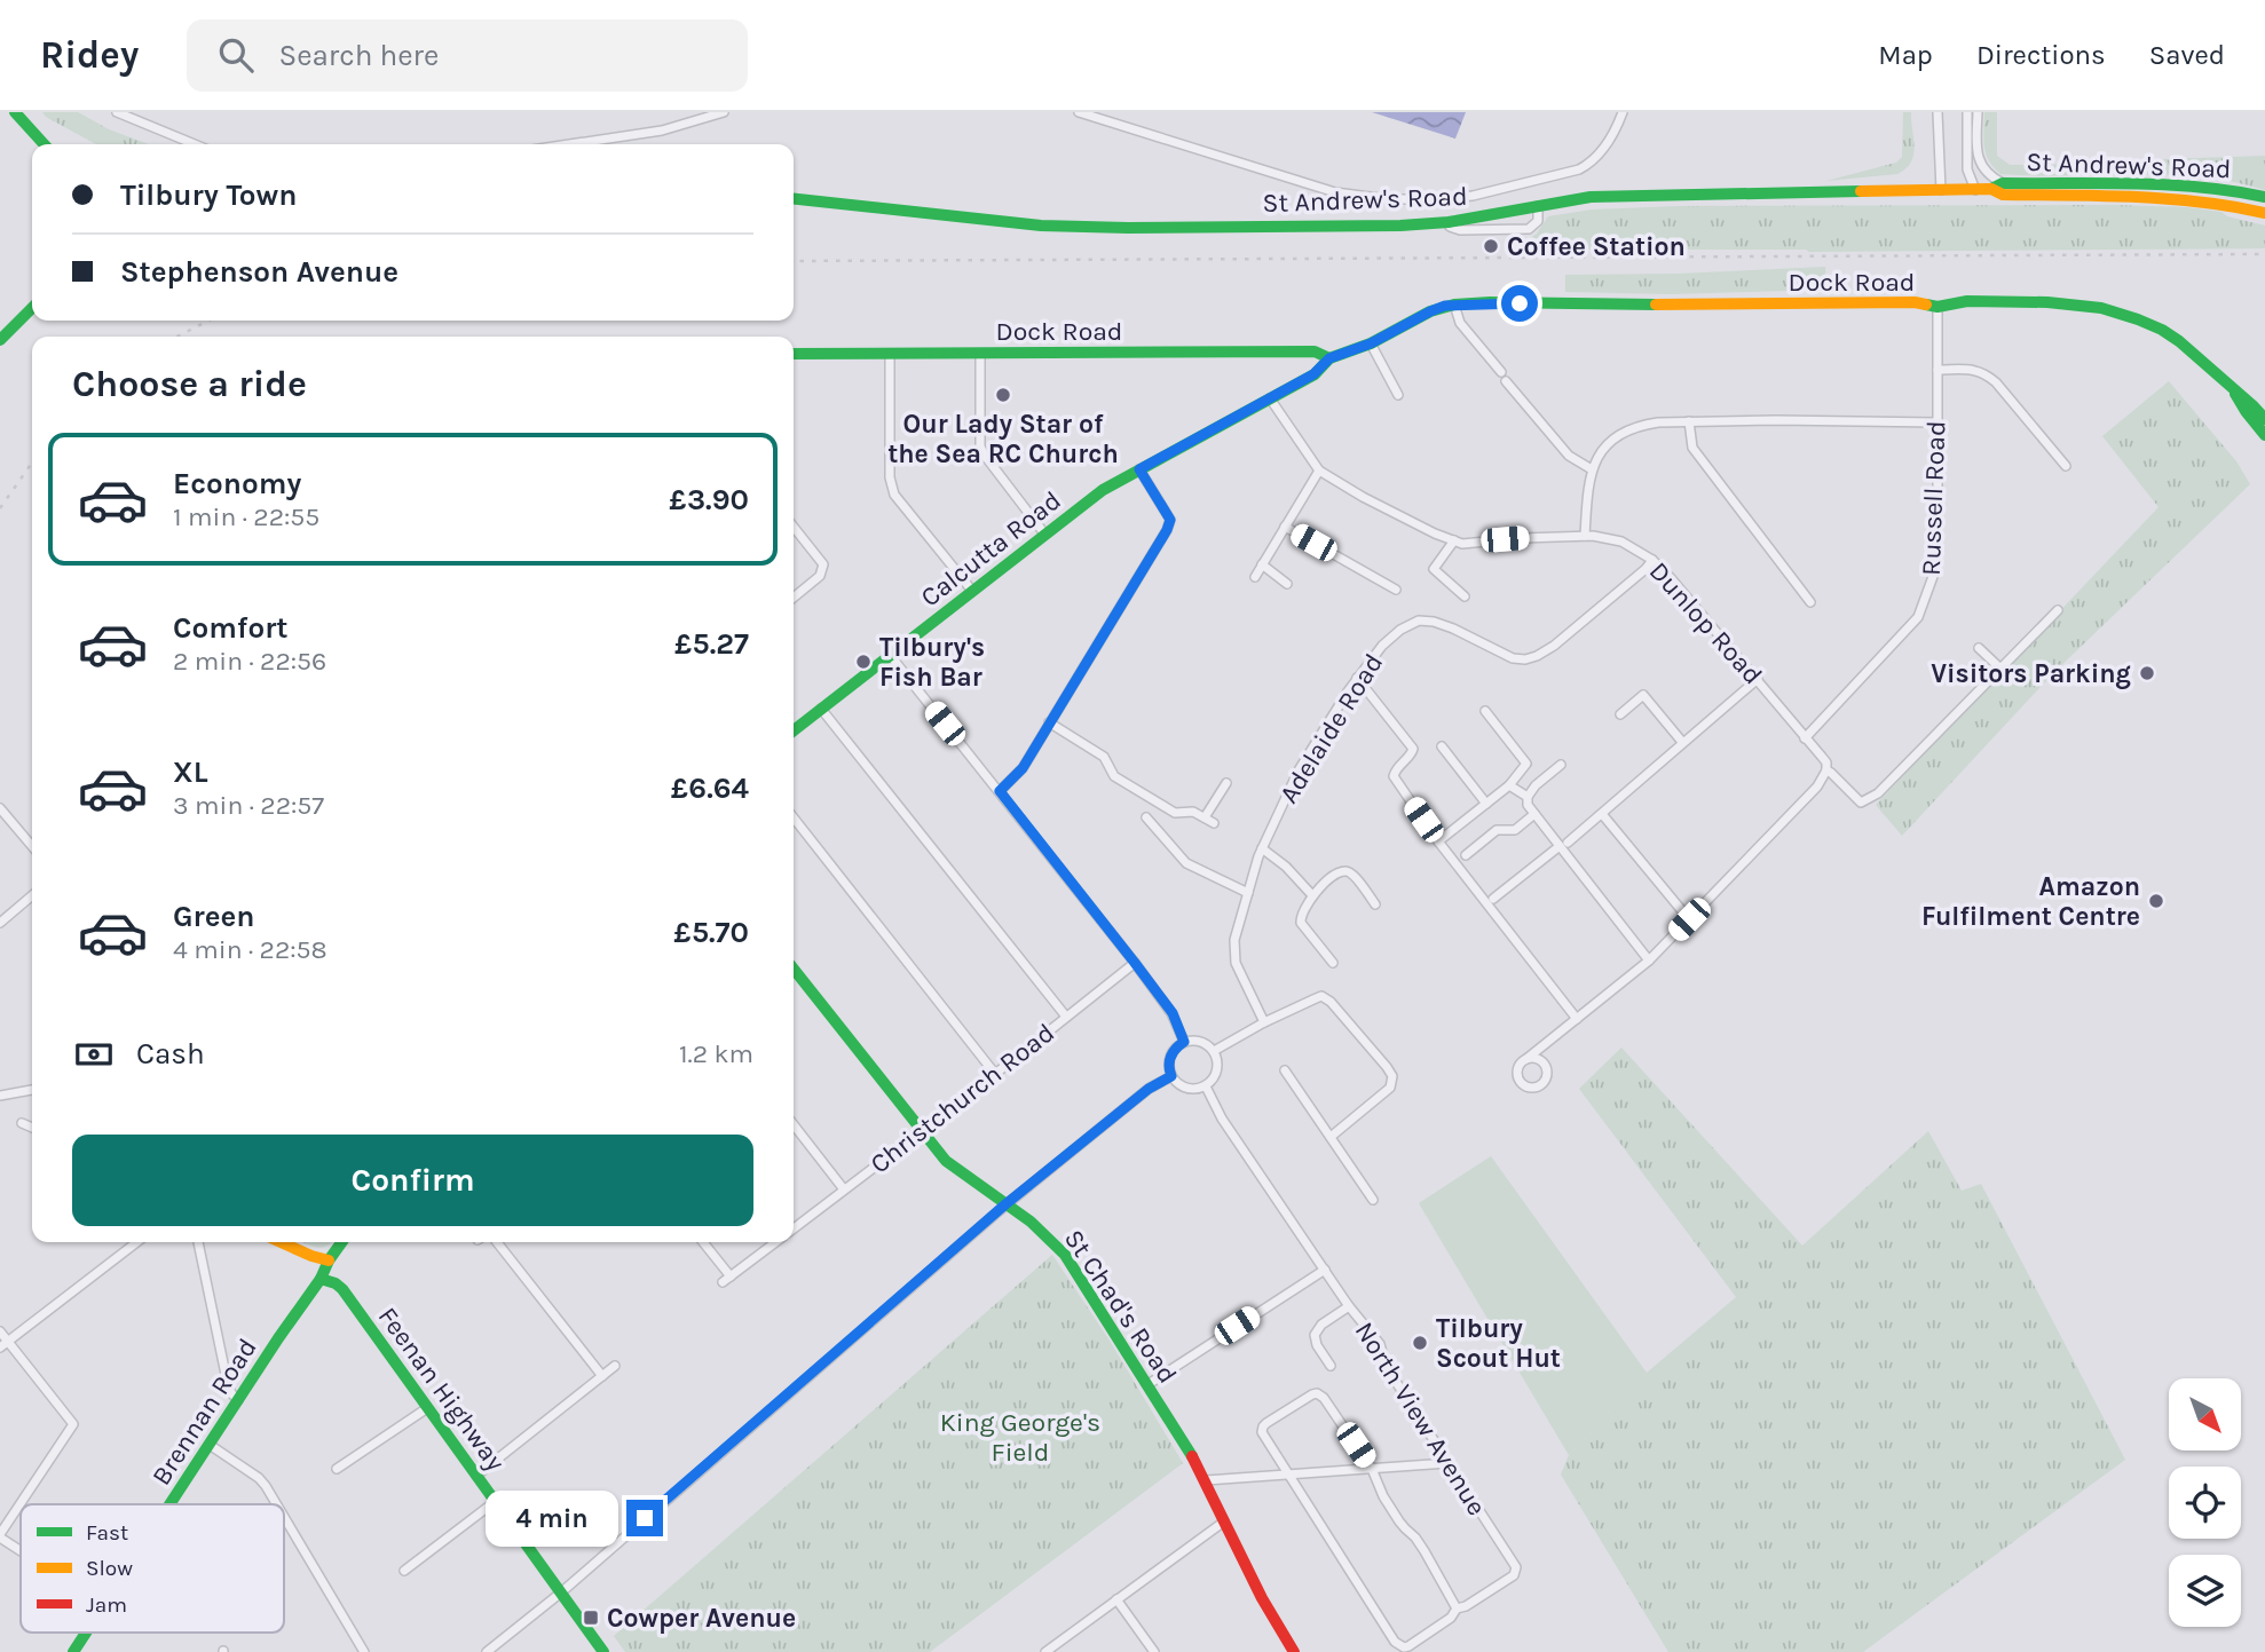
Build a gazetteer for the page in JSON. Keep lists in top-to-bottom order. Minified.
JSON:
{"streets":{"main road":["St Andrew's Road","Dock Road","Calcutta Road","St Chad's Road","Feenan Highway","Brennan Road"],"street":["Russell Road","Dunlop Road","Adelaide Road","Christchurch Road","North View Avenue"]},"crossings":[["Dock Road","Russell Road"],["Dock Road","Calcutta Road"],["Russell Road","Dunlop Road"],["Calcutta Road","Dunlop Road"],["Dunlop Road","Adelaide Road"],["Christchurch Road","St Chad's Road"],["Feenan Highway","Brennan Road"]],"parks":["King George's Field"],"places":{"other":["Coffee Station","Our Lady Star of the Sea RC Church","Tilbury's Fish Bar","Visitors Parking","Amazon Fulfilment Centre","Tilbury Scout Hut"],"transit":["Cowper Avenue"]},"legend":["Fast","Slow","Jam"],"north":"bottom right","page":{"header":"Ridey","search":"Search here","nav":["Map","Directions","Saved"],"banner":["Tilbury Town","Stephenson Avenue"],"heading":"Choose a ride","list":[{"name":"Economy","note":"1 min · 22:55","value":"£3.90"},{"name":"Comfort","note":"2 min · 22:56","value":"£5.27"},{"name":"XL","note":"3 min · 22:57","value":"£6.64"},{"name":"Green","note":"4 min · 22:58","value":"£5.70"}],"pay":["Cash","1.2 km"],"buttons":"Confirm","bubble":"4 min"}}
